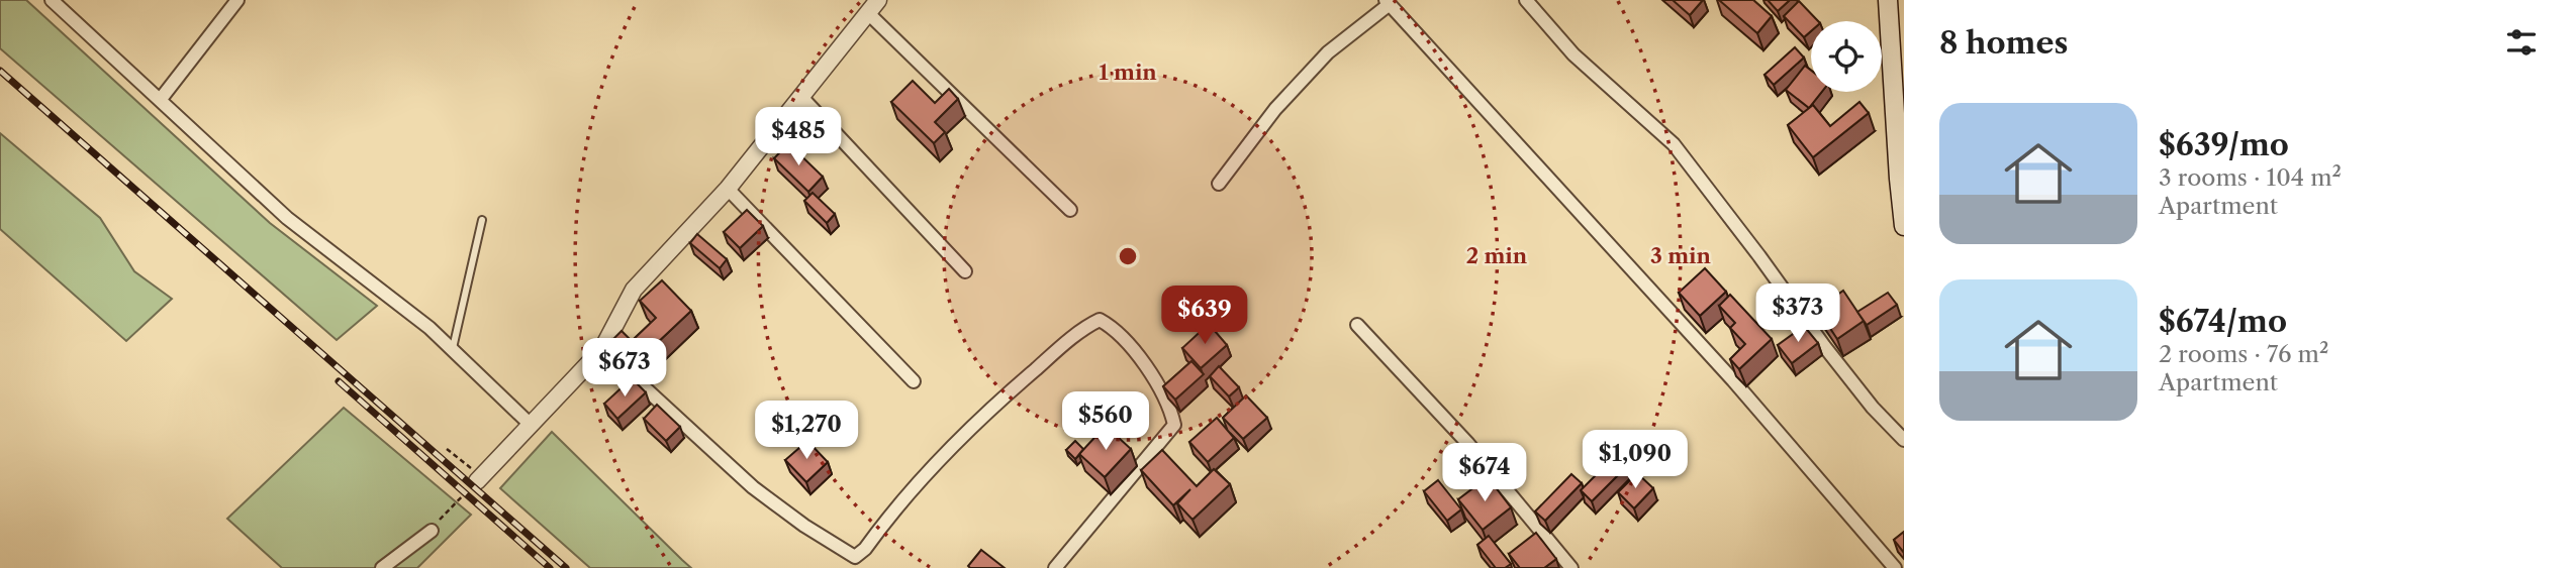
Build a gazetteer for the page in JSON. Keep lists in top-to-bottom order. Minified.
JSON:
{"page":{"heading":"8 homes","list":[{"name":"$639/mo","note":"3 rooms · 104 m² · Apartment"},{"name":"$674/mo","note":"2 rooms · 76 m² · Apartment"}],"price":["$485","$373","$639","$673","$560","$1,270","$1,090","$674"]},"rings":["1 min","2 min","3 min"]}
